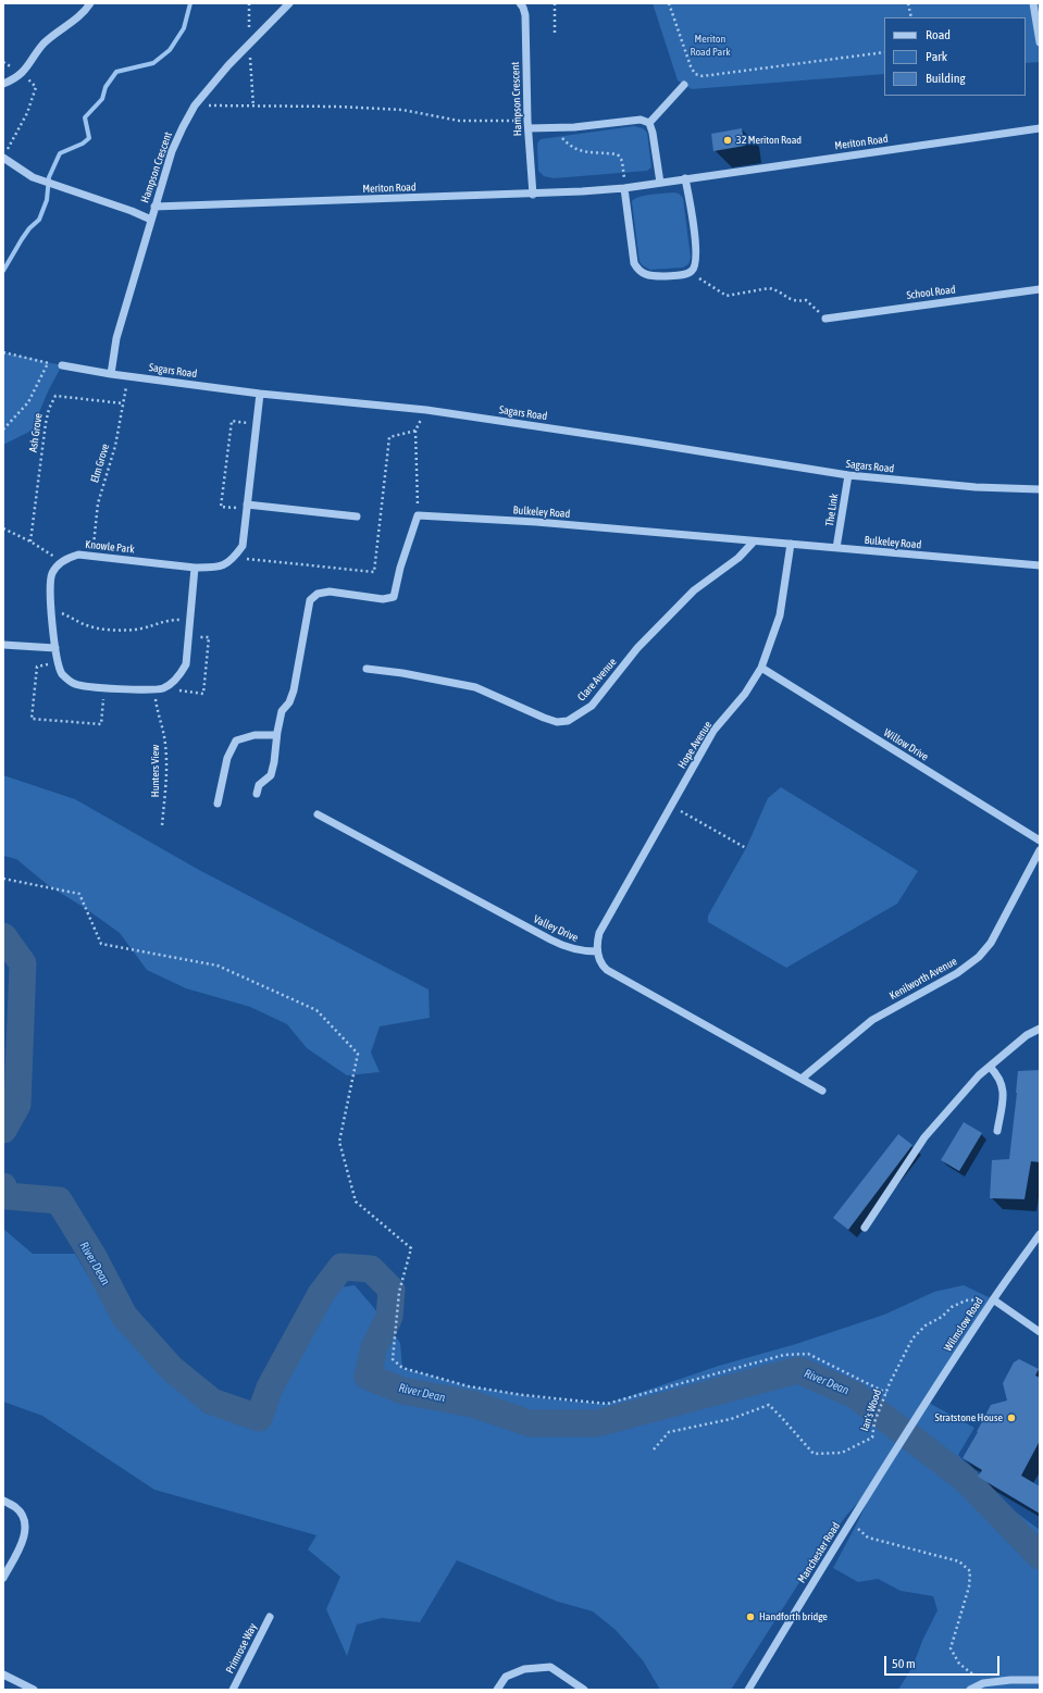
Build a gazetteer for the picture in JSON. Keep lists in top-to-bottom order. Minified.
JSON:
{"streets":{"street":["Hampson Crescent","Meriton Road","School Road","Sagars Road","The Link","Bulkeley Road","Knowle Park","Clare Avenue","Hope Avenue","Willow Drive","Valley Drive","Kenilworth Avenue","Wilmslow Road","Manchester Road","Primrose Way"],"path":["Ash Grove","Elm Grove","Hunters View","Ian's Wood"]},"crossings":[["Hampson Crescent","Meriton Road"],["Hampson Crescent","Sagars Road"],["Sagars Road","Elm Grove"],["Sagars Road","The Link"],["Sagars Road","Knowle Park"],["Ash Grove","Elm Grove"],["Elm Grove","Knowle Park"],["The Link","Bulkeley Road"],["Bulkeley Road","Clare Avenue"],["Bulkeley Road","Hope Avenue"],["Hope Avenue","Willow Drive"],["Hope Avenue","Valley Drive"],["Wilmslow Road","Ian's Wood"],["Wilmslow Road","Manchester Road"]],"water":["River Dean"],"parks":["Meriton Road Park"],"places":["32 Meriton Road","Stratstone House","Handforth bridge"],"legend":["Road","Park","Building"],"scale_bar":"50 m"}
